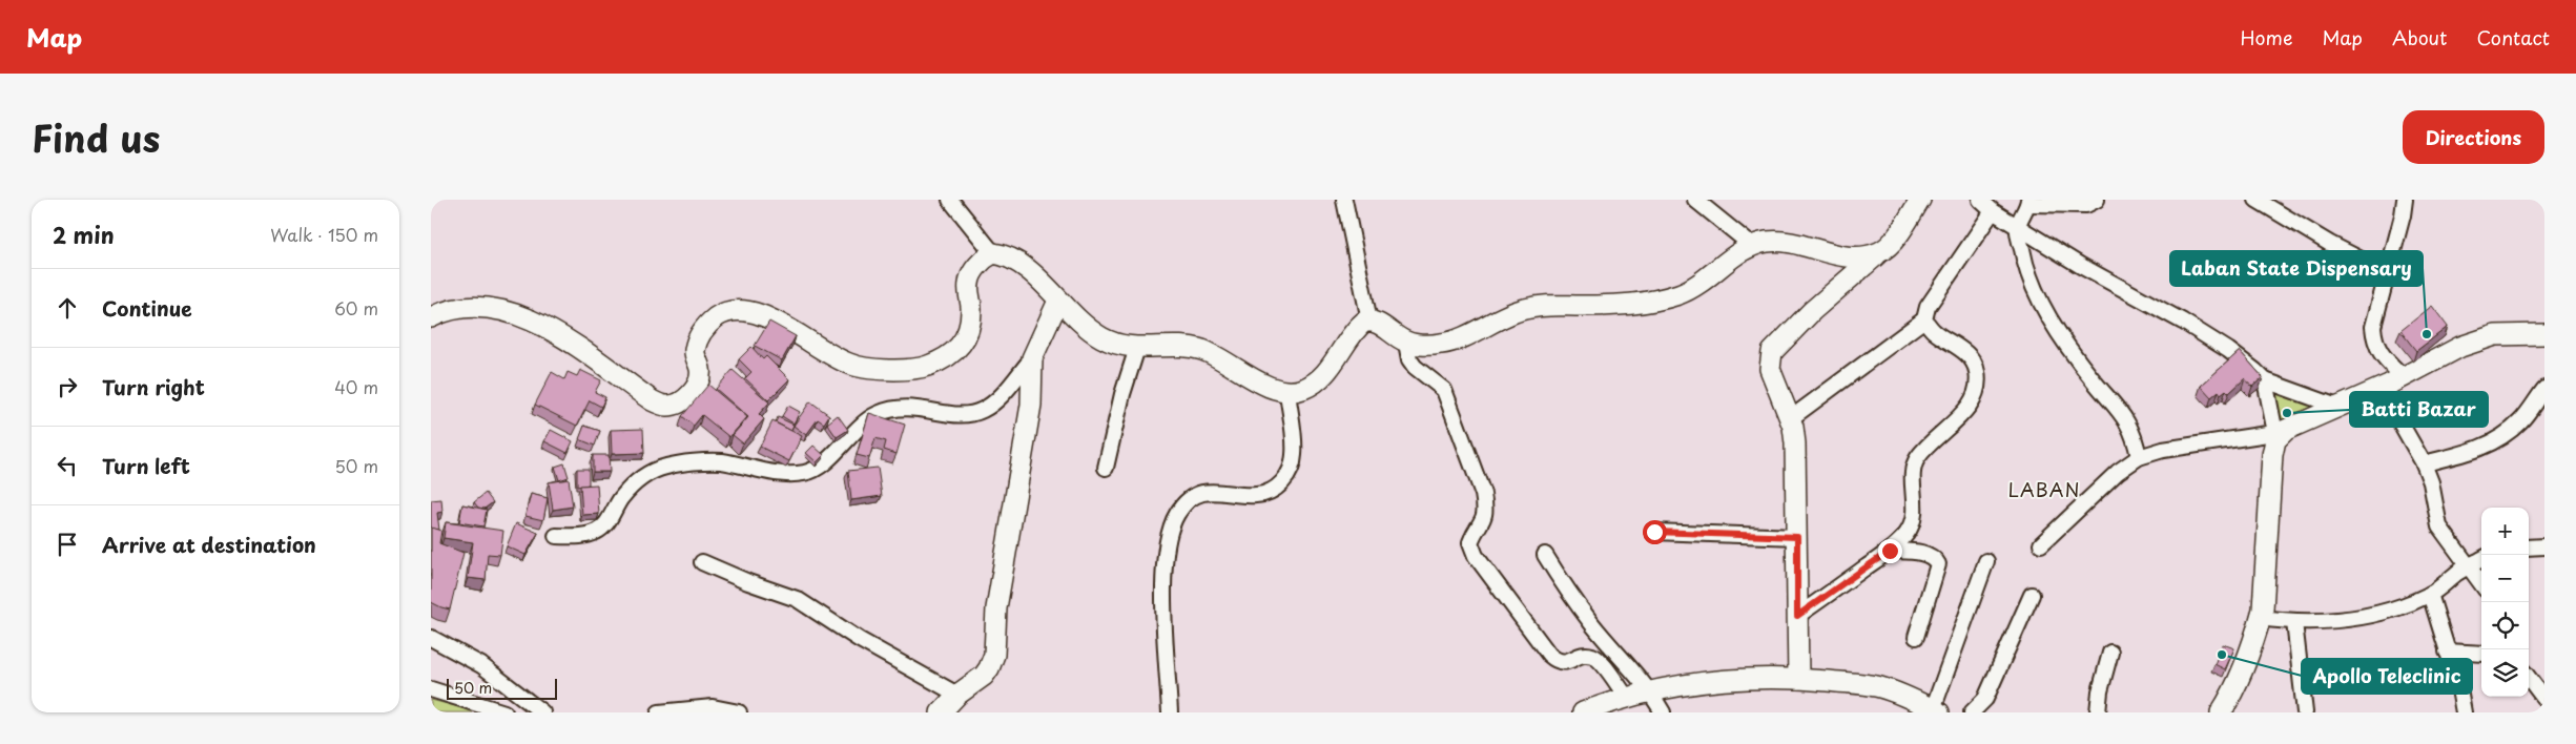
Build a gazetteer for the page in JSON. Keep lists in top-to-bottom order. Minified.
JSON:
{"districts":["LABAN"],"places":["Laban State Dispensary","Batti Bazar","Apollo Teleclinic"],"scale_bar":"50 m","page":{"header":"Map","nav":["Home","Map","About","Contact"],"title":"Find us","buttons":"Directions","heading":["2 min","Walk · 150 m"],"list":[["Continue","60 m"],["Turn right","40 m"],["Turn left","50 m"],"Arrive at destination"],"map_buttons":["+","−"],"scale":"50 m"}}
